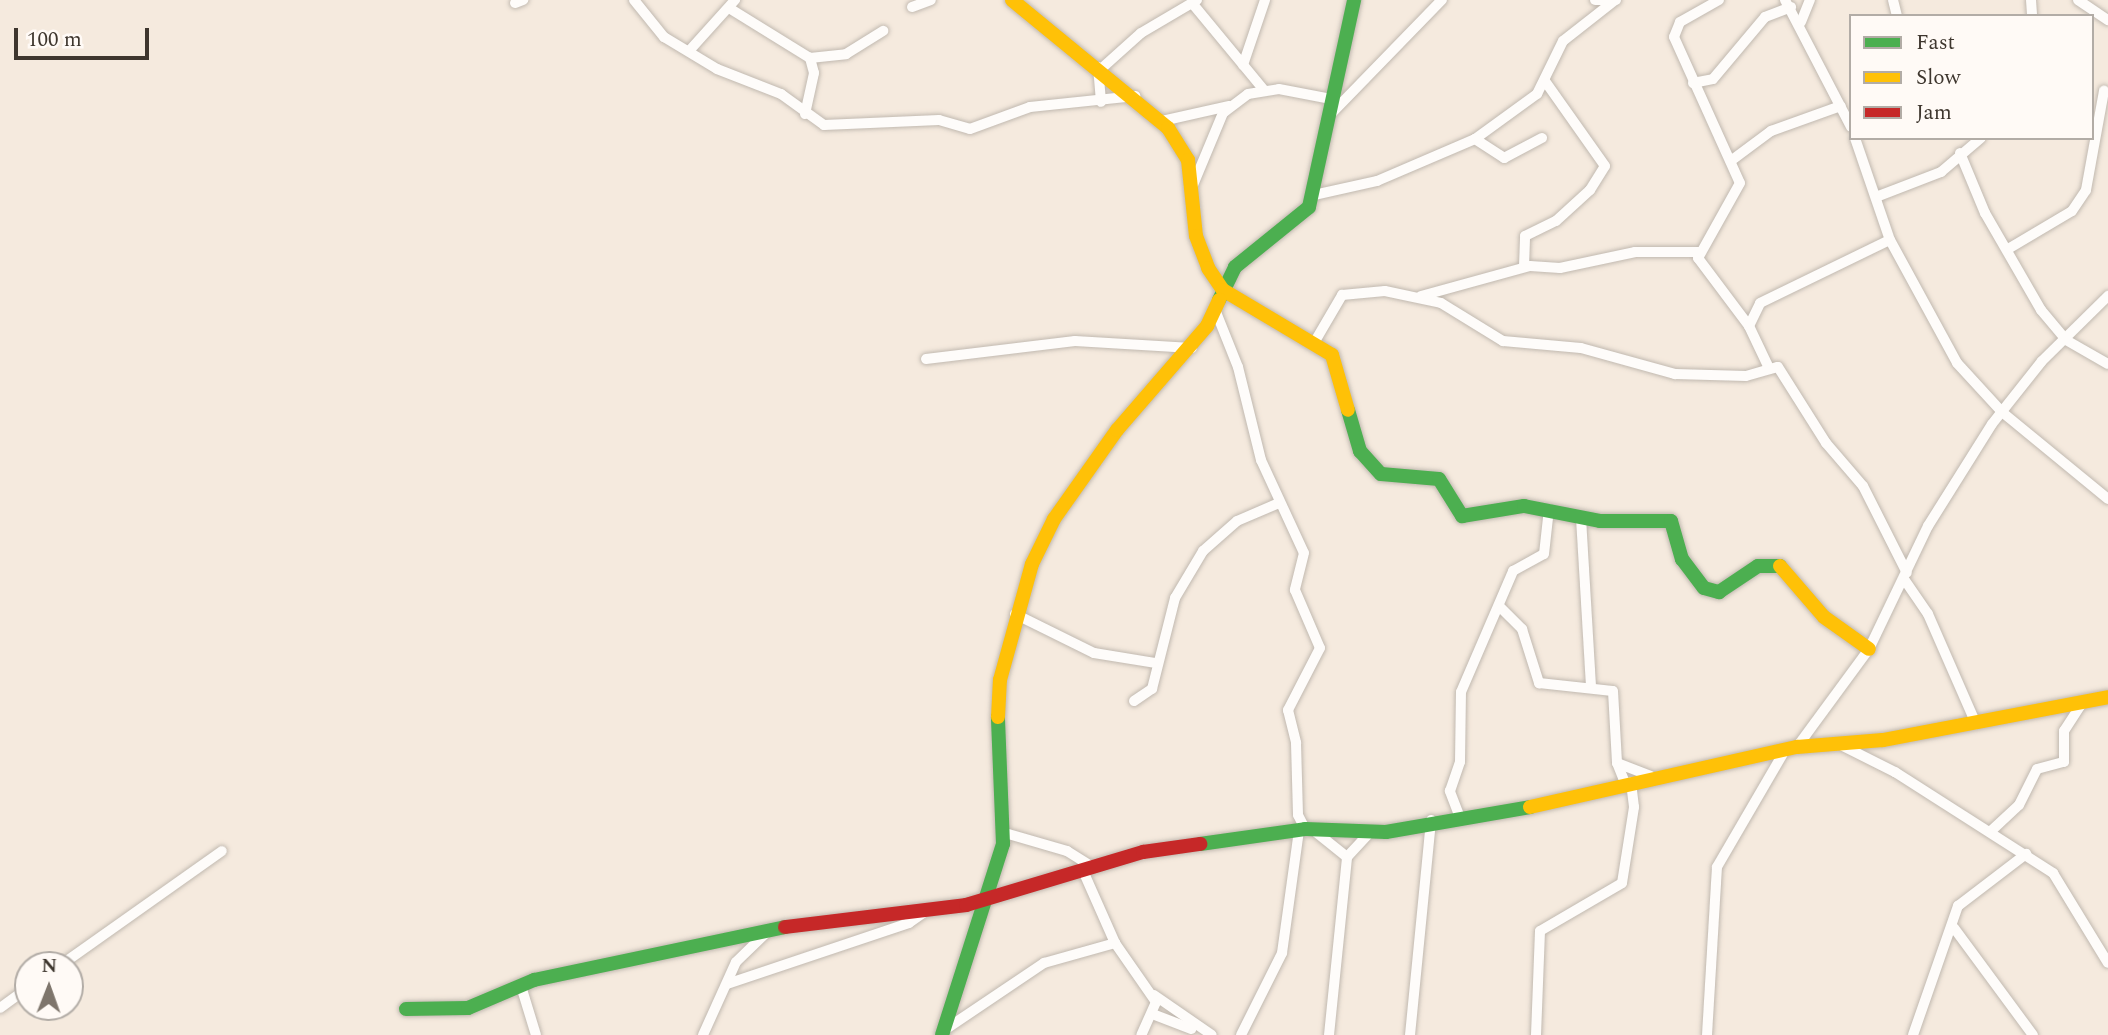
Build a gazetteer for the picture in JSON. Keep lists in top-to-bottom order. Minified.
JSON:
{"legend":["Fast","Slow","Jam"],"scale_bar":"100 m","north":"top"}
